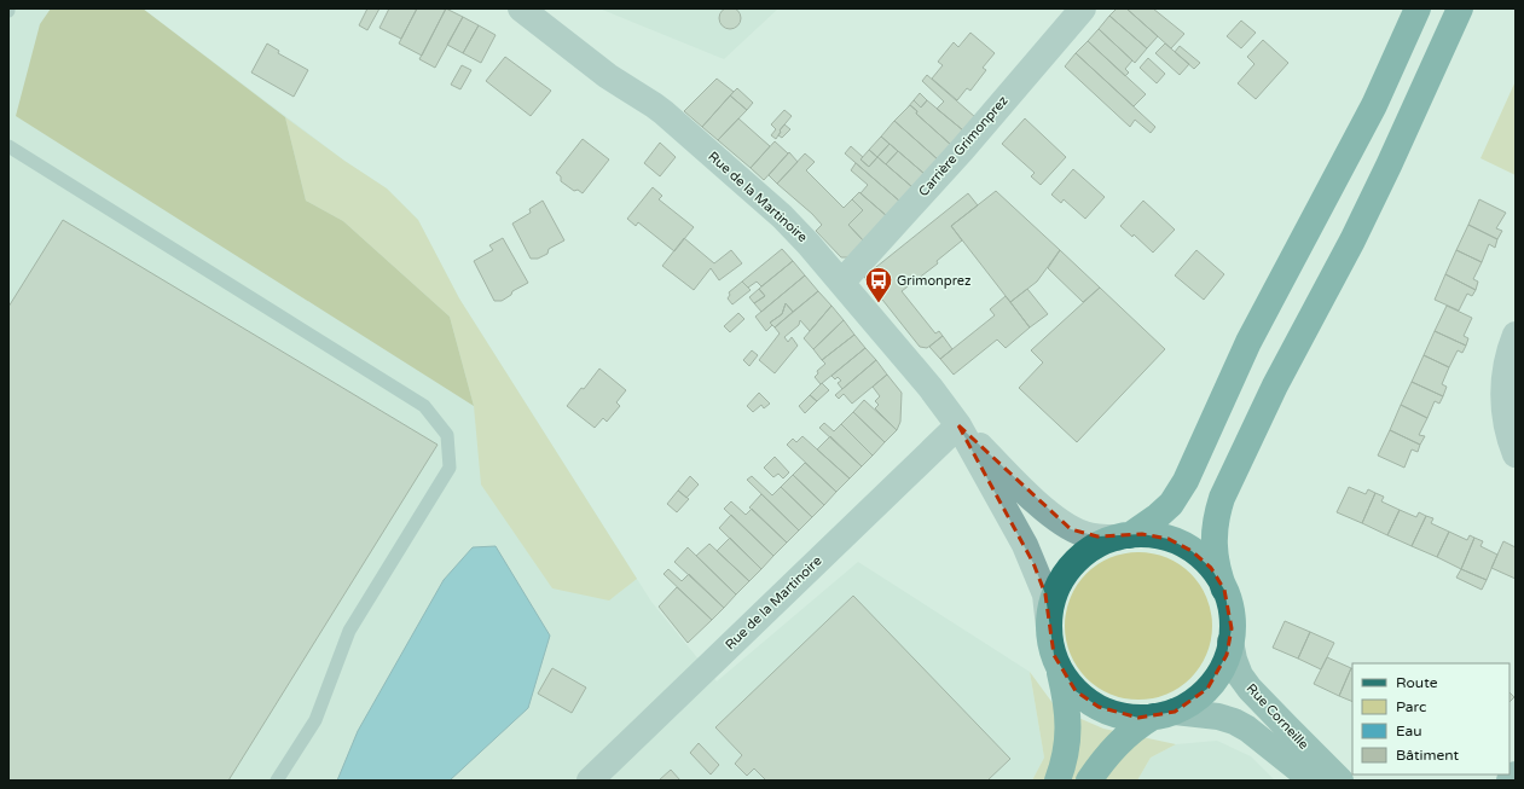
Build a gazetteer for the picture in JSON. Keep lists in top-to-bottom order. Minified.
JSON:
{"streets":{"street":["Carrière Grimonprez","Rue de la Martinoire","Rue Corneille"]},"crossings":[["Carrière Grimonprez","Rue de la Martinoire"]],"places":{"bus stop":["Grimonprez"]},"legend":["Route","Parc","Eau","Bâtiment"]}
